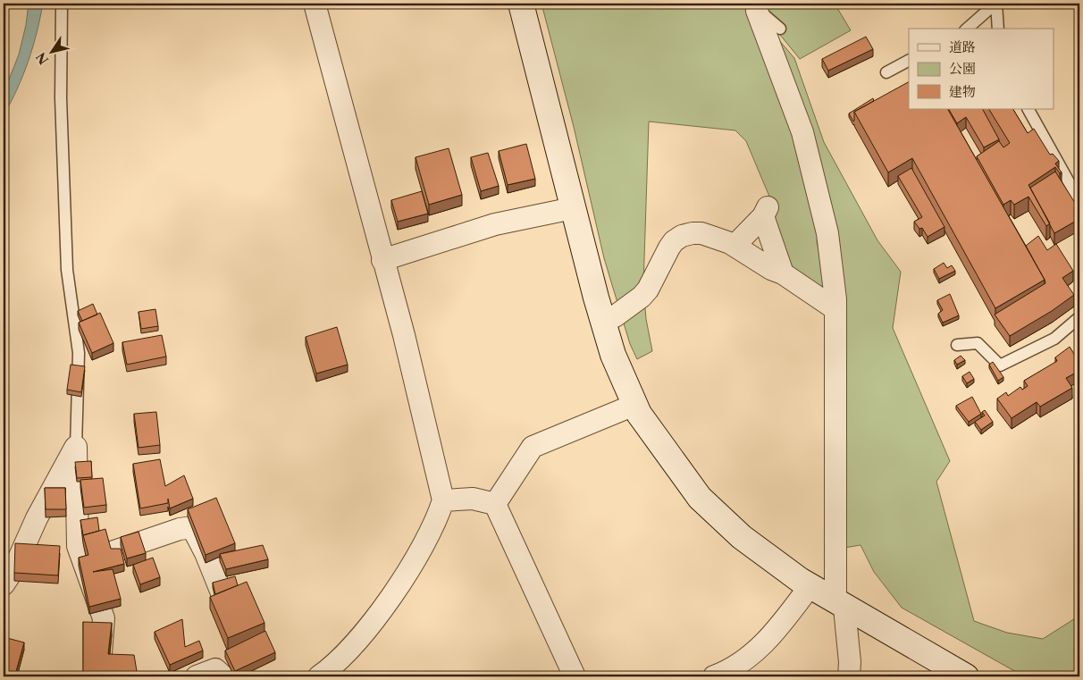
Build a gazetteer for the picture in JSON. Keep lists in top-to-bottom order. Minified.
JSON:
{"legend":["道路","公園","建物"],"north":"bottom left"}
